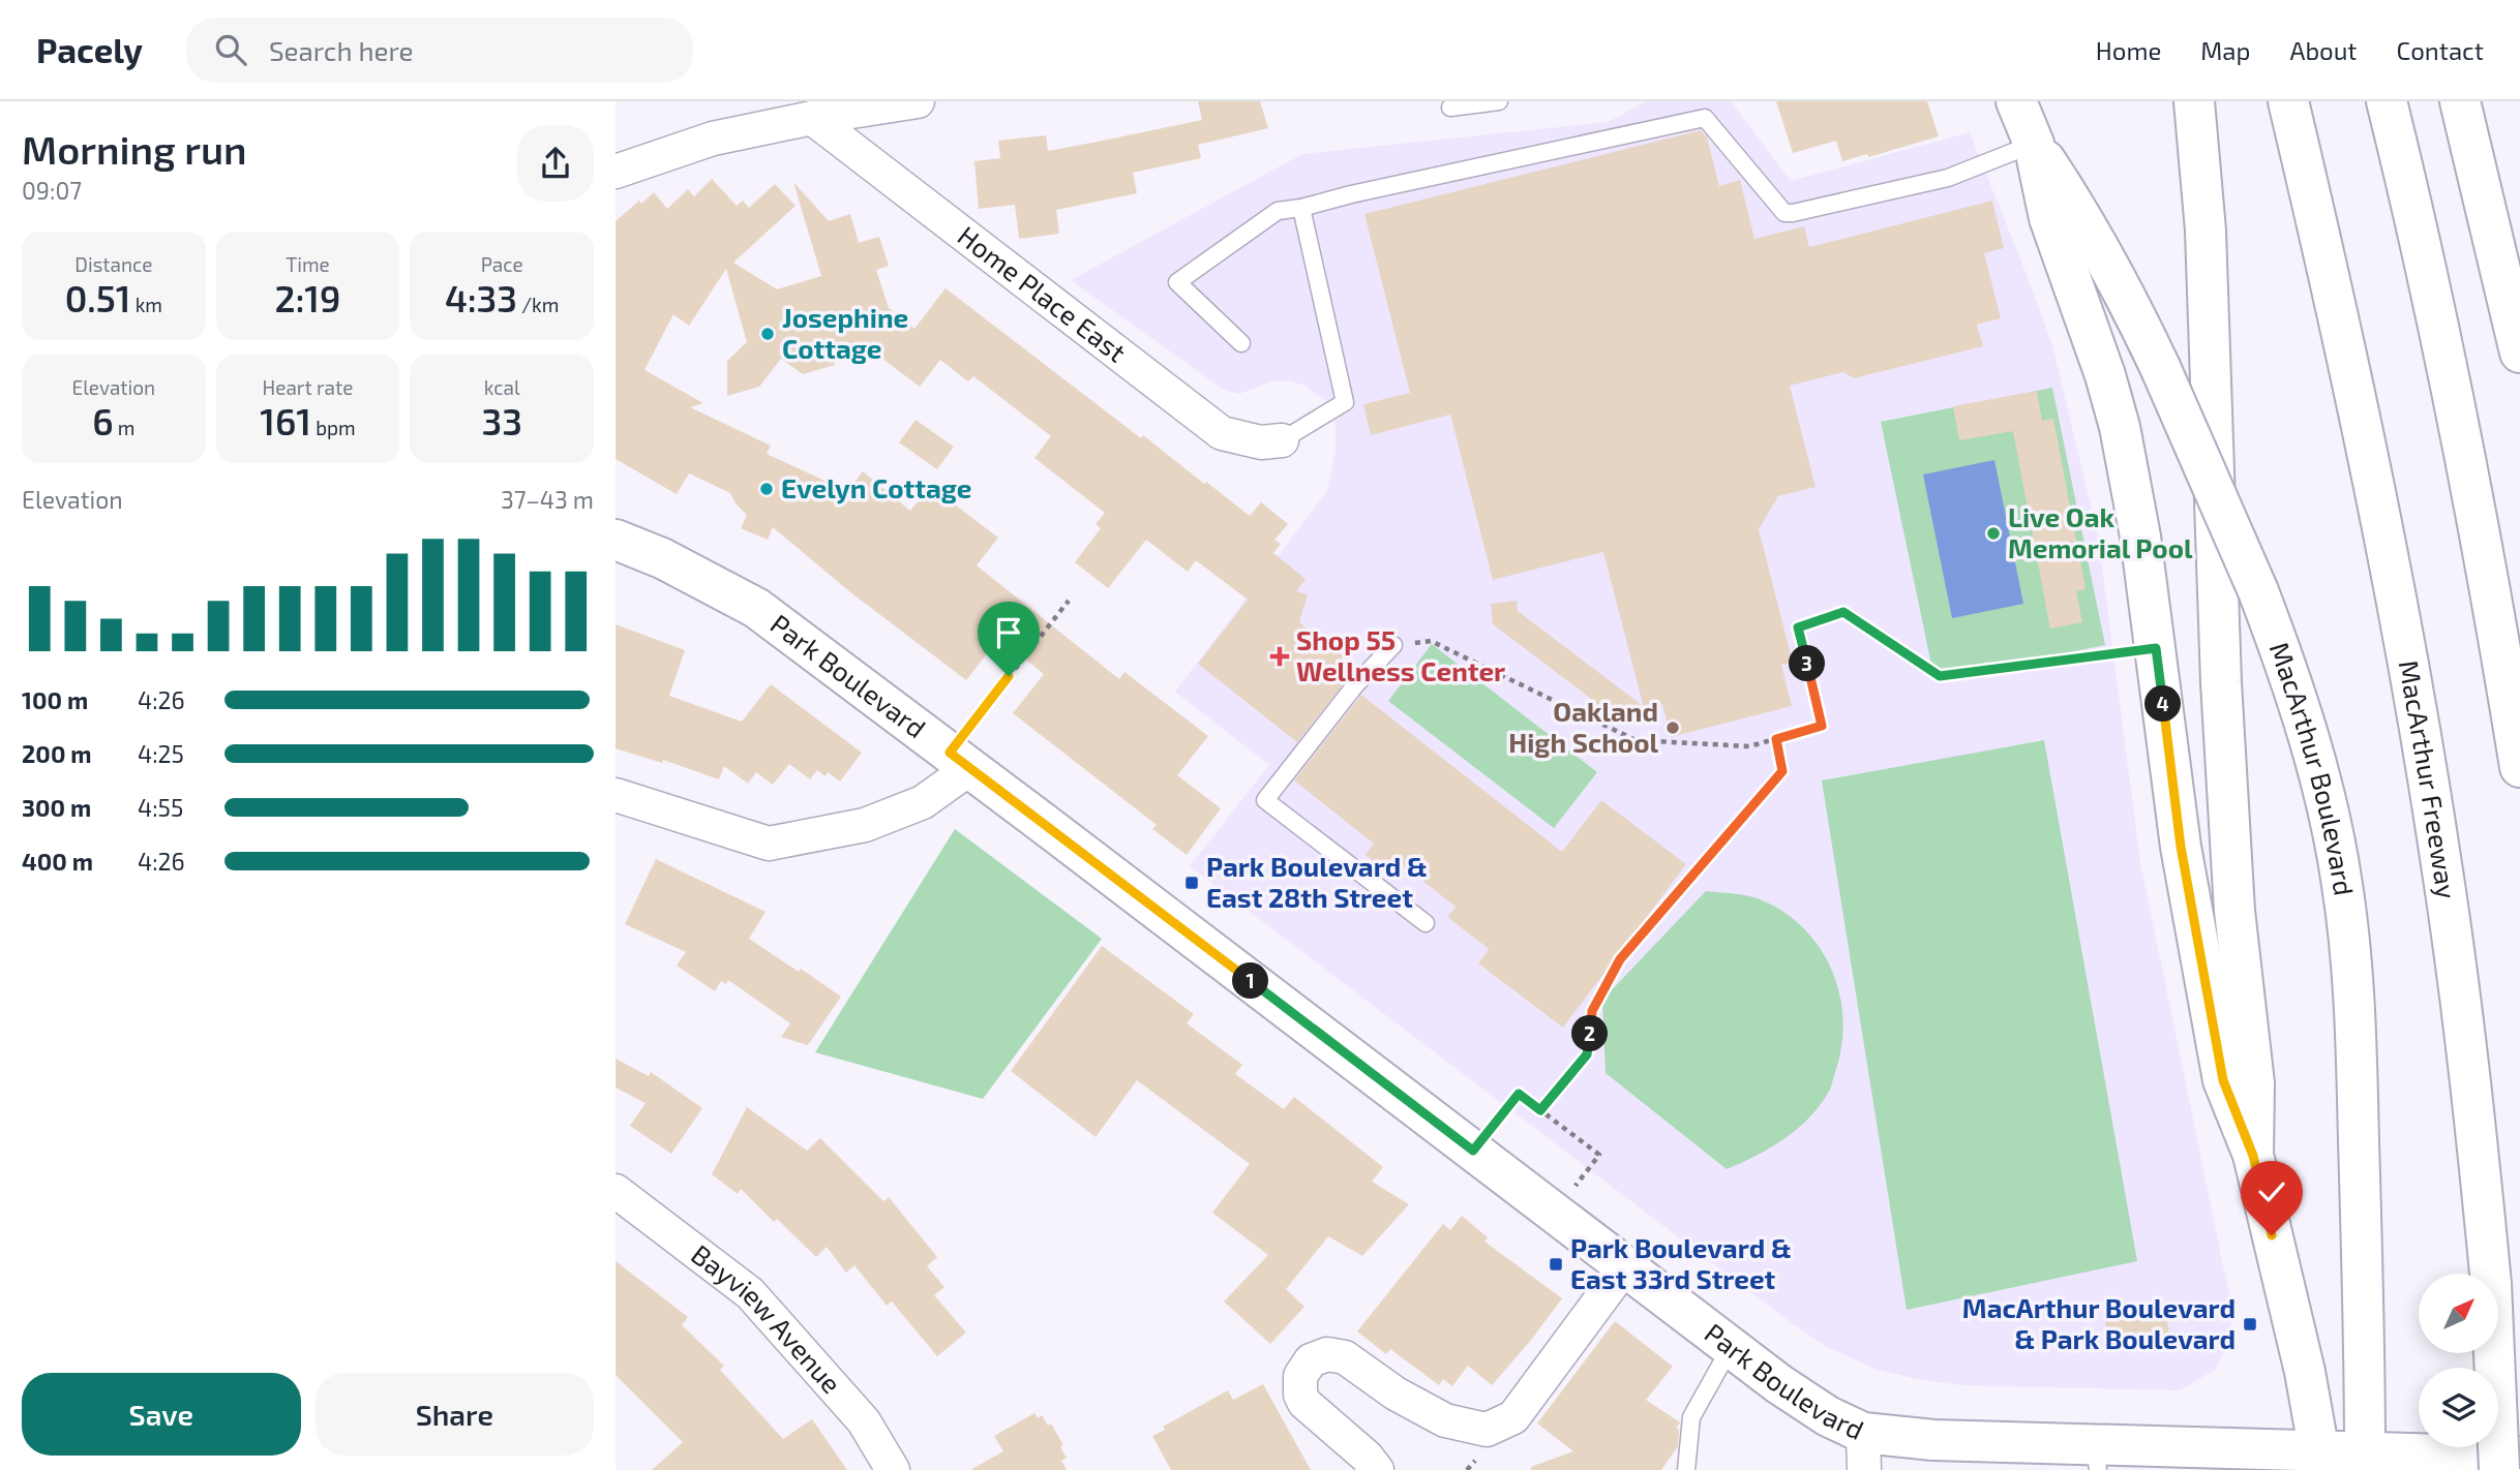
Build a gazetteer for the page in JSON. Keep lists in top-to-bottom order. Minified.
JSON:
{"streets":{"main road":["Park Boulevard","MacArthur Boulevard","MacArthur Freeway"],"street":["Home Place East","Bayview Avenue"]},"crossings":[["Park Boulevard","MacArthur Boulevard"]],"places":{"other":["Josephine Cottage","Evelyn Cottage","Live Oak Memorial Pool","Oakland High School"],"health":["Shop 55 Wellness Center"],"transit":["Park Boulevard & East 28th Street","Park Boulevard & East 33rd Street","MacArthur Boulevard & Park Boulevard"]},"north":"top right","page":{"header":"Pacely","search":"Search here","nav":["Home","Map","About","Contact"],"heading":["Morning run","09:07"],"stats":[["Distance","0.51 km"],["Time","2:19"],["Pace","4:33 /km"],["Elevation","6 m"],["Heart rate","161 bpm"],["kcal","33"]],"chart":["Elevation","37–43 m"],"pins":["3","4","1","2"],"list":[{"name":"100 m","note":"4:26"},{"name":"200 m","note":"4:25"},{"name":"300 m","note":"4:55"},{"name":"400 m","note":"4:26"}],"buttons":["Save","Share"]}}
